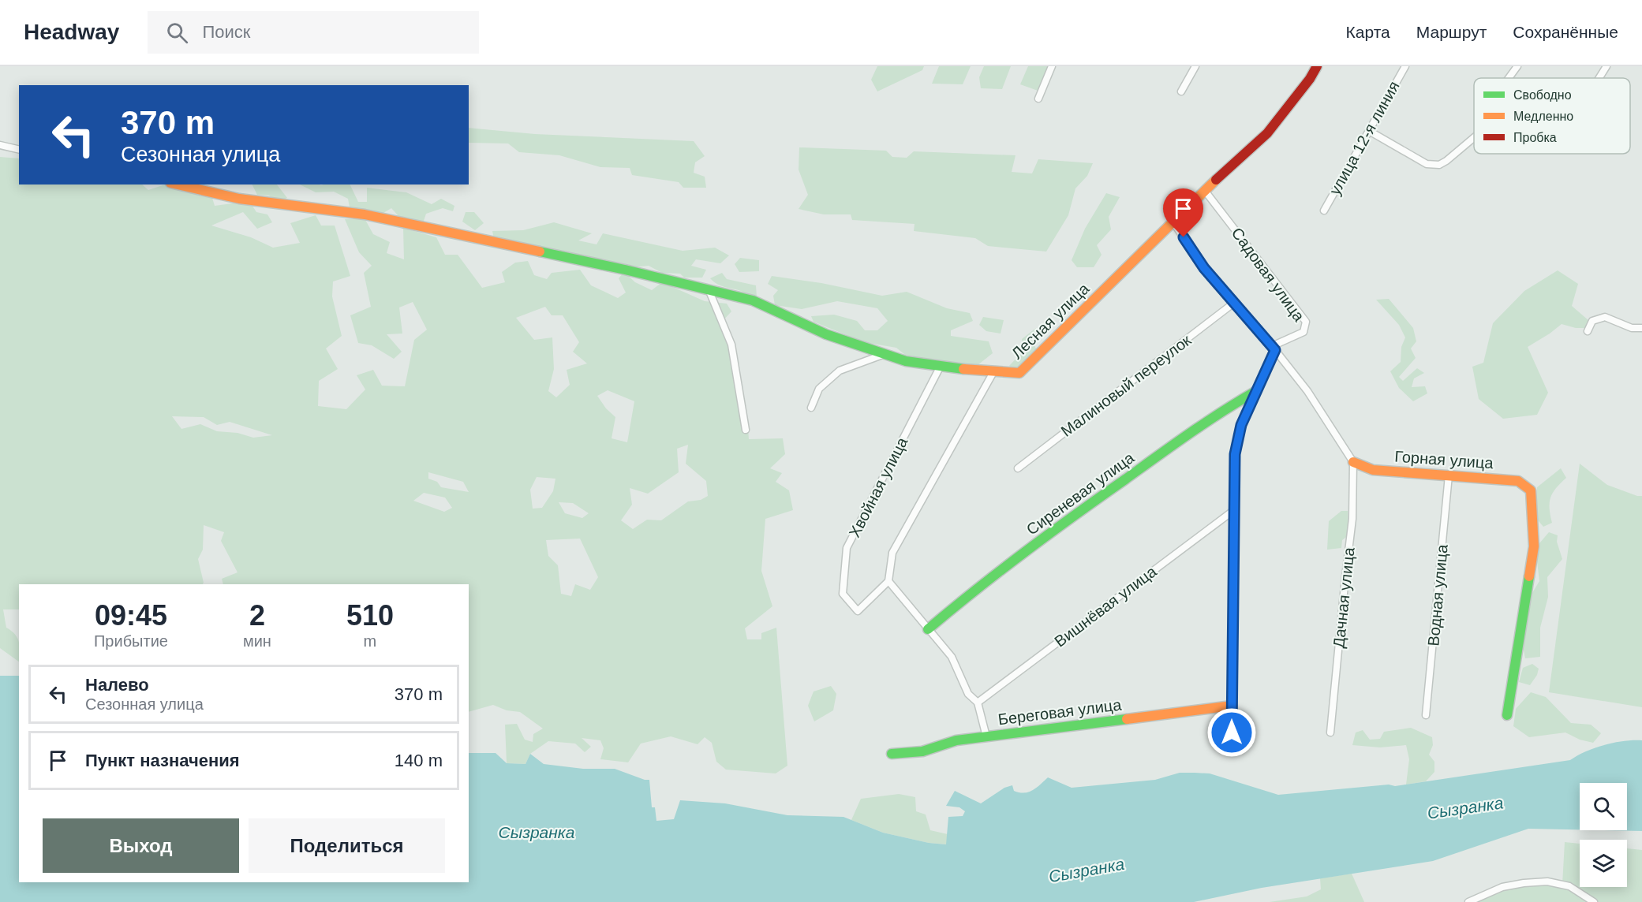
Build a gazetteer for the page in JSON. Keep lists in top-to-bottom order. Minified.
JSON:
{"streets":{"street":["улица 12-я линия","Садовая улица","Лесная улица","Малиновый переулок","Горная улица","Хвойная улица","Сиреневая улица","Водная улица","Дачная улица","Вишнёвая улица","Береговая улица"]},"crossings":[["Садовая улица","Лесная улица"],["Лесная улица","Хвойная улица"],["Горная улица","Водная улица"],["Горная улица","Дачная улица"]],"water":["Сызранка"],"legend":["Свободно","Медленно","Пробка"],"page":{"header":"Headway","search":"Поиск","nav":["Карта","Маршрут","Сохранённые"],"turn":["370 m","Сезонная улица"],"eta":["09:45","Прибытие","2","мин","510","m"],"list":[{"name":"Налево","note":"Сезонная улица","value":"370 m"},{"name":"Пункт назначения","value":"140 m"}],"buttons":["Выход","Поделиться"]}}
